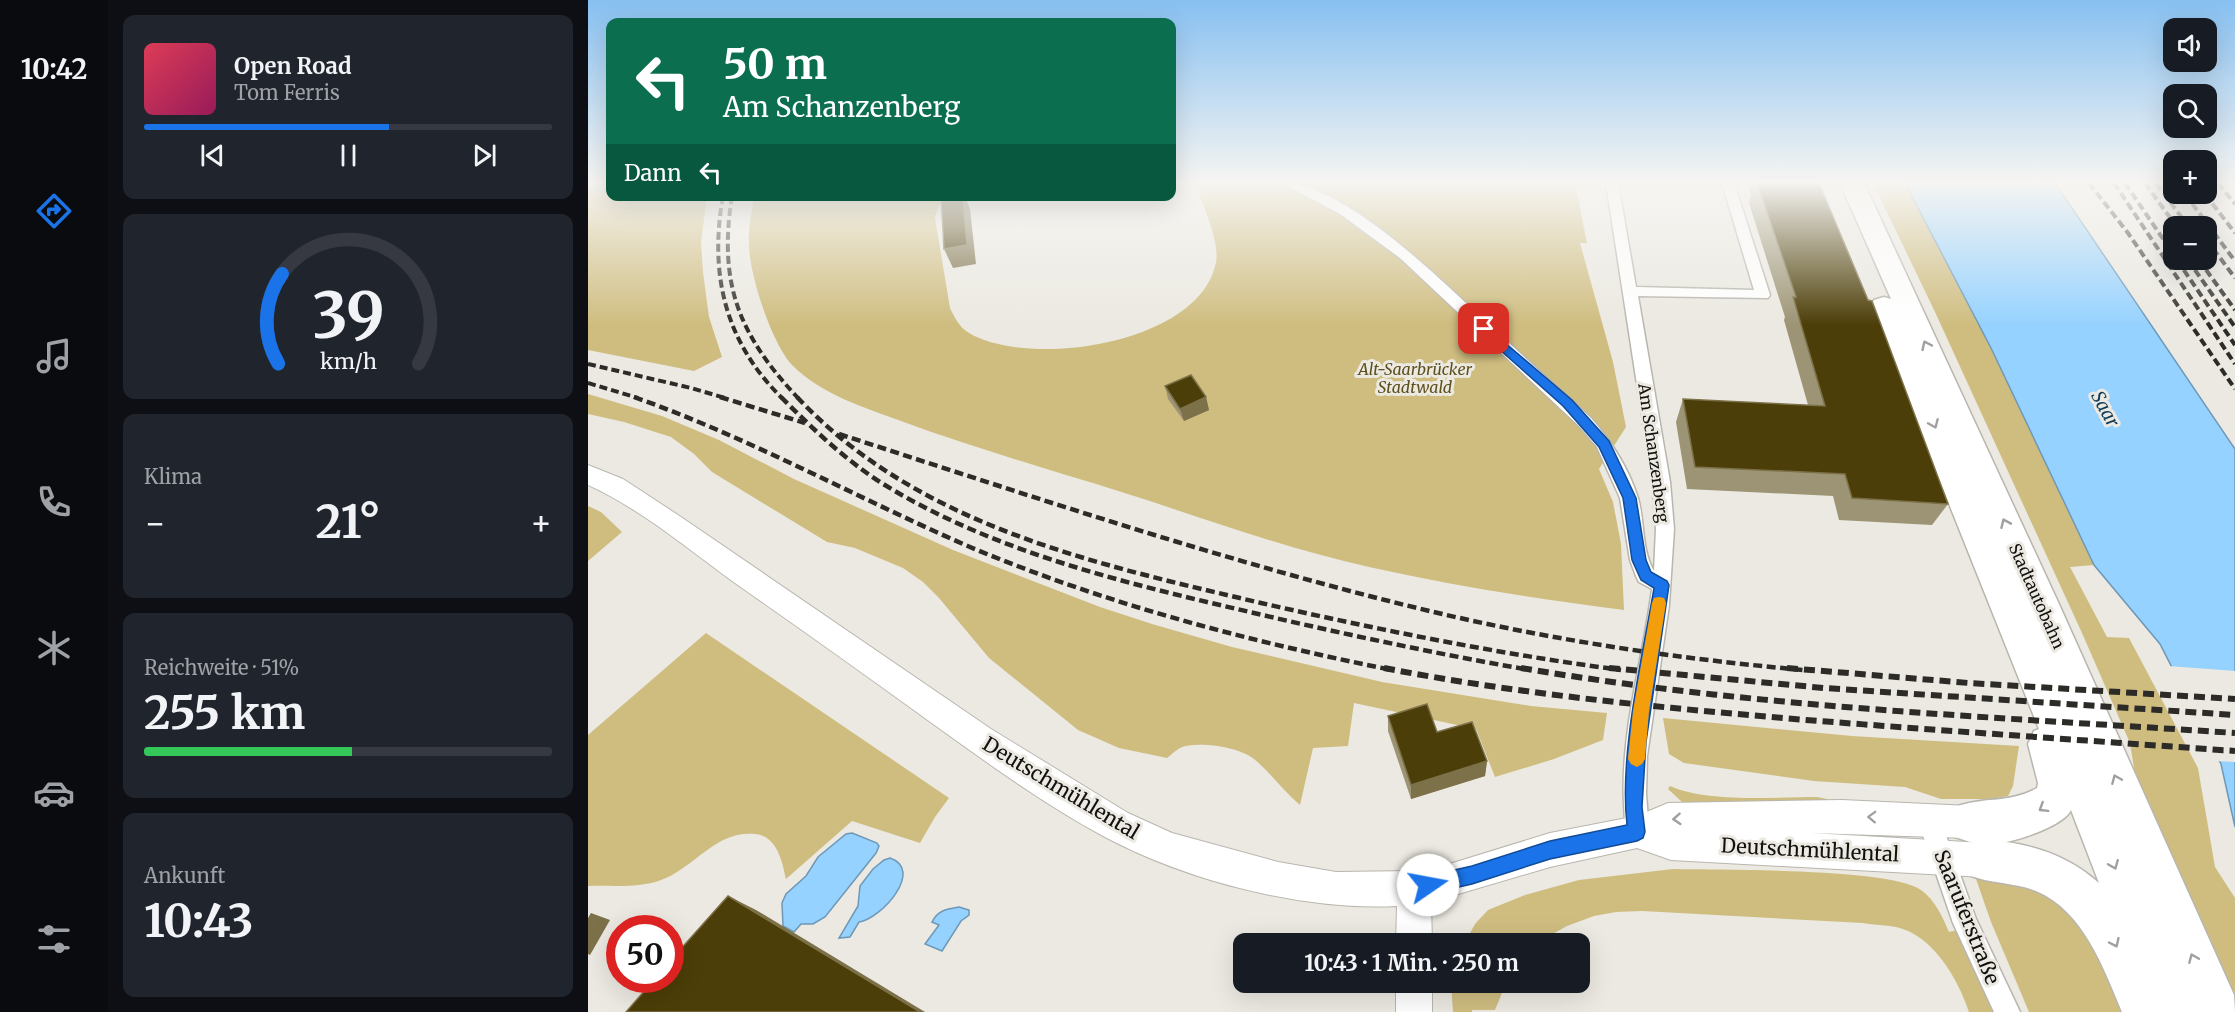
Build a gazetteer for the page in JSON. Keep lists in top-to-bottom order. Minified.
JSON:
{"streets":{"highway":["Stadtautobahn"],"main road":["Deutschmühlental"],"street":["Am Schanzenberg","Saaruferstraße"]},"crossings":[["Am Schanzenberg","Deutschmühlental"],["Deutschmühlental","Saaruferstraße"]],"water":["Saar"],"parks":["Alt-Saarbrücker Stadtwald"],"page":{"tabs":"10:42","map_buttons":["+","−"],"turn":["50 m","Am Schanzenberg"],"song":["Open Road","Tom Ferris"],"then":"Dann","tile":["Klima",["Reichweite · 51%","255 km"],["Ankunft","10:43"]],"heat":["−","21°","+"],"limit":"50","trip":"10:43 · 1 Min. · 250 m","gauge":["39","km/h"]}}
